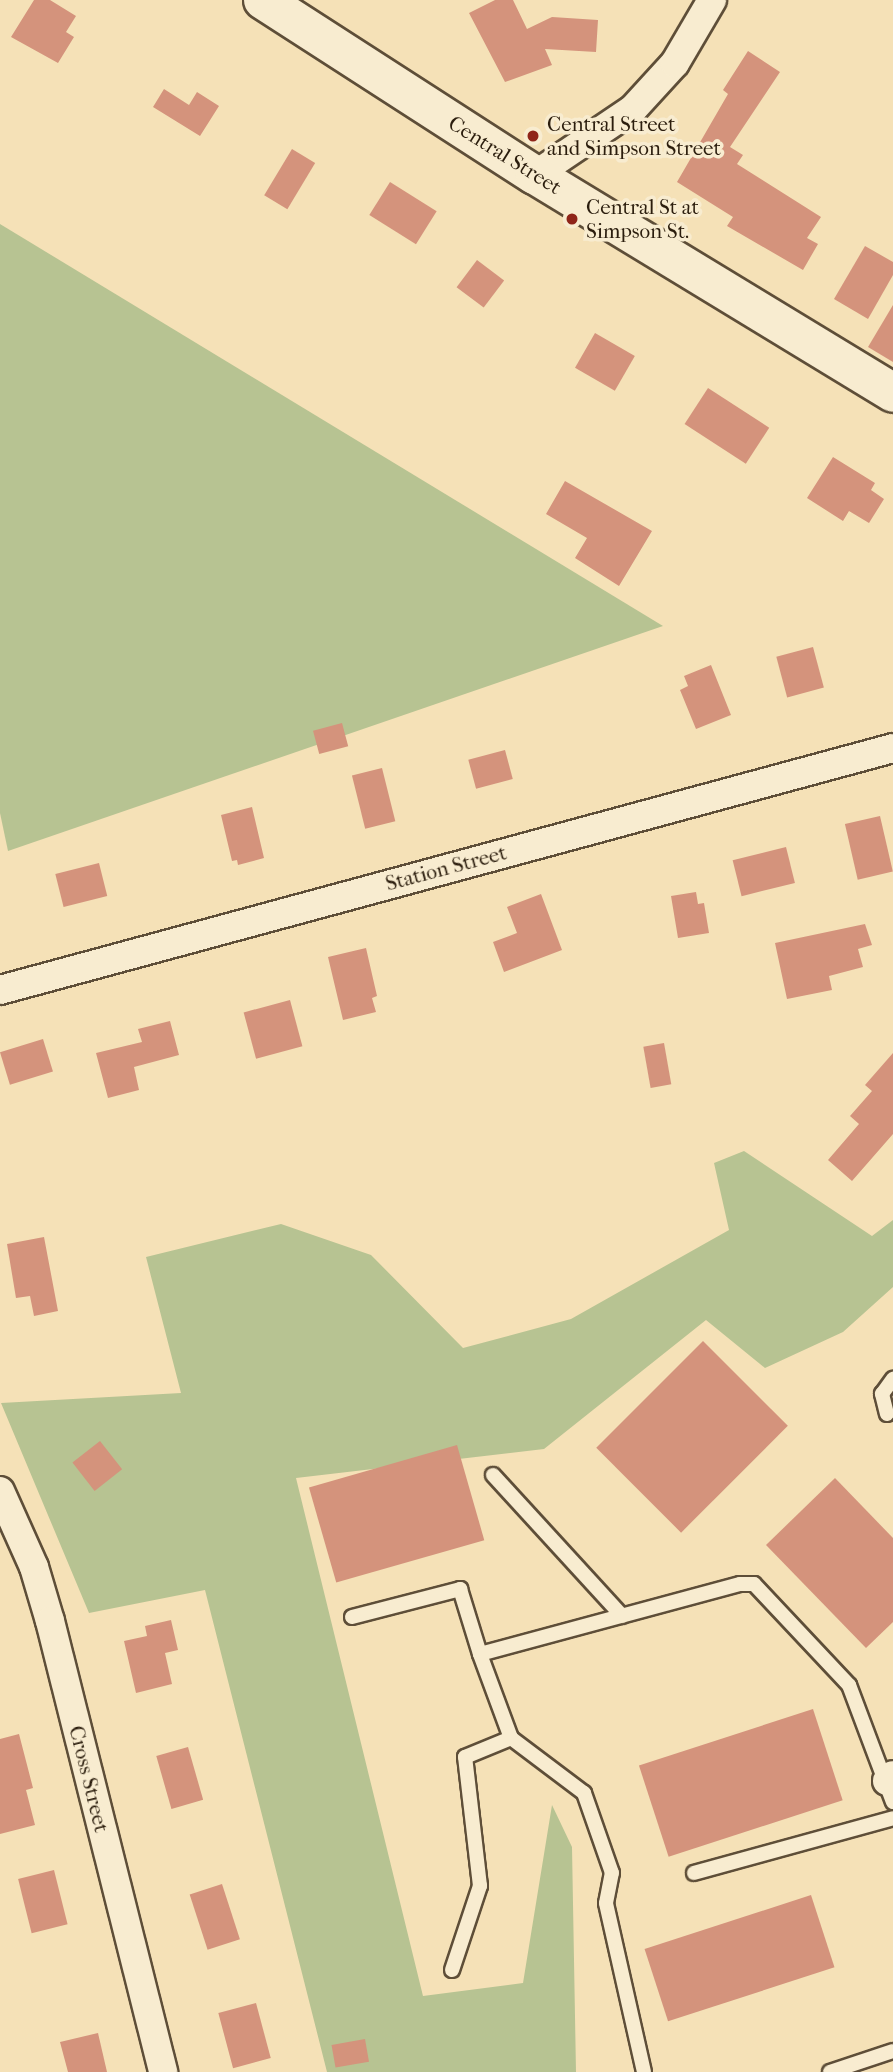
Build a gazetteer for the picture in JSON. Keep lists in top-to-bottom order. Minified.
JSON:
{"streets":{"main road":["Central Street"],"street":["Station Street","Cross Street"]},"places":["Central Street and Simpson Street","Central St at Simpson St."]}
